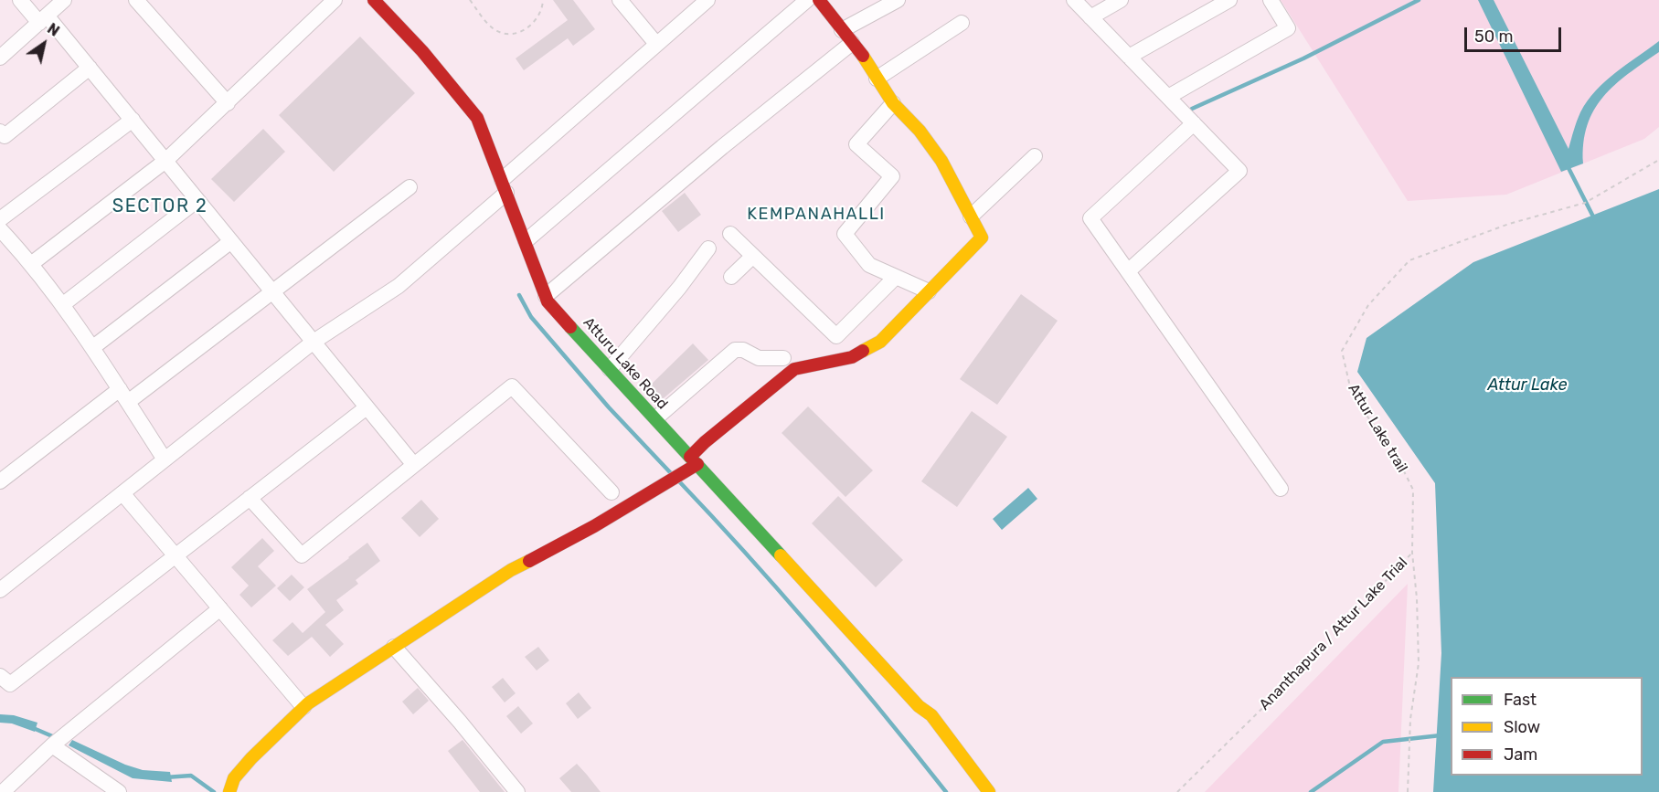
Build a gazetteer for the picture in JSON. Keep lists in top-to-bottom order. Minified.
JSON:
{"streets":{"street":["Atturu Lake Road"],"path":["Attur Lake trail","Ananthapura / Attur Lake Trial"]},"crossings":[["Attur Lake trail","Ananthapura / Attur Lake Trial"]],"districts":["SECTOR 2","KEMPANAHALLI"],"water":["Attur Lake"],"legend":["Fast","Slow","Jam"],"scale_bar":"50 m","north":"top right"}
